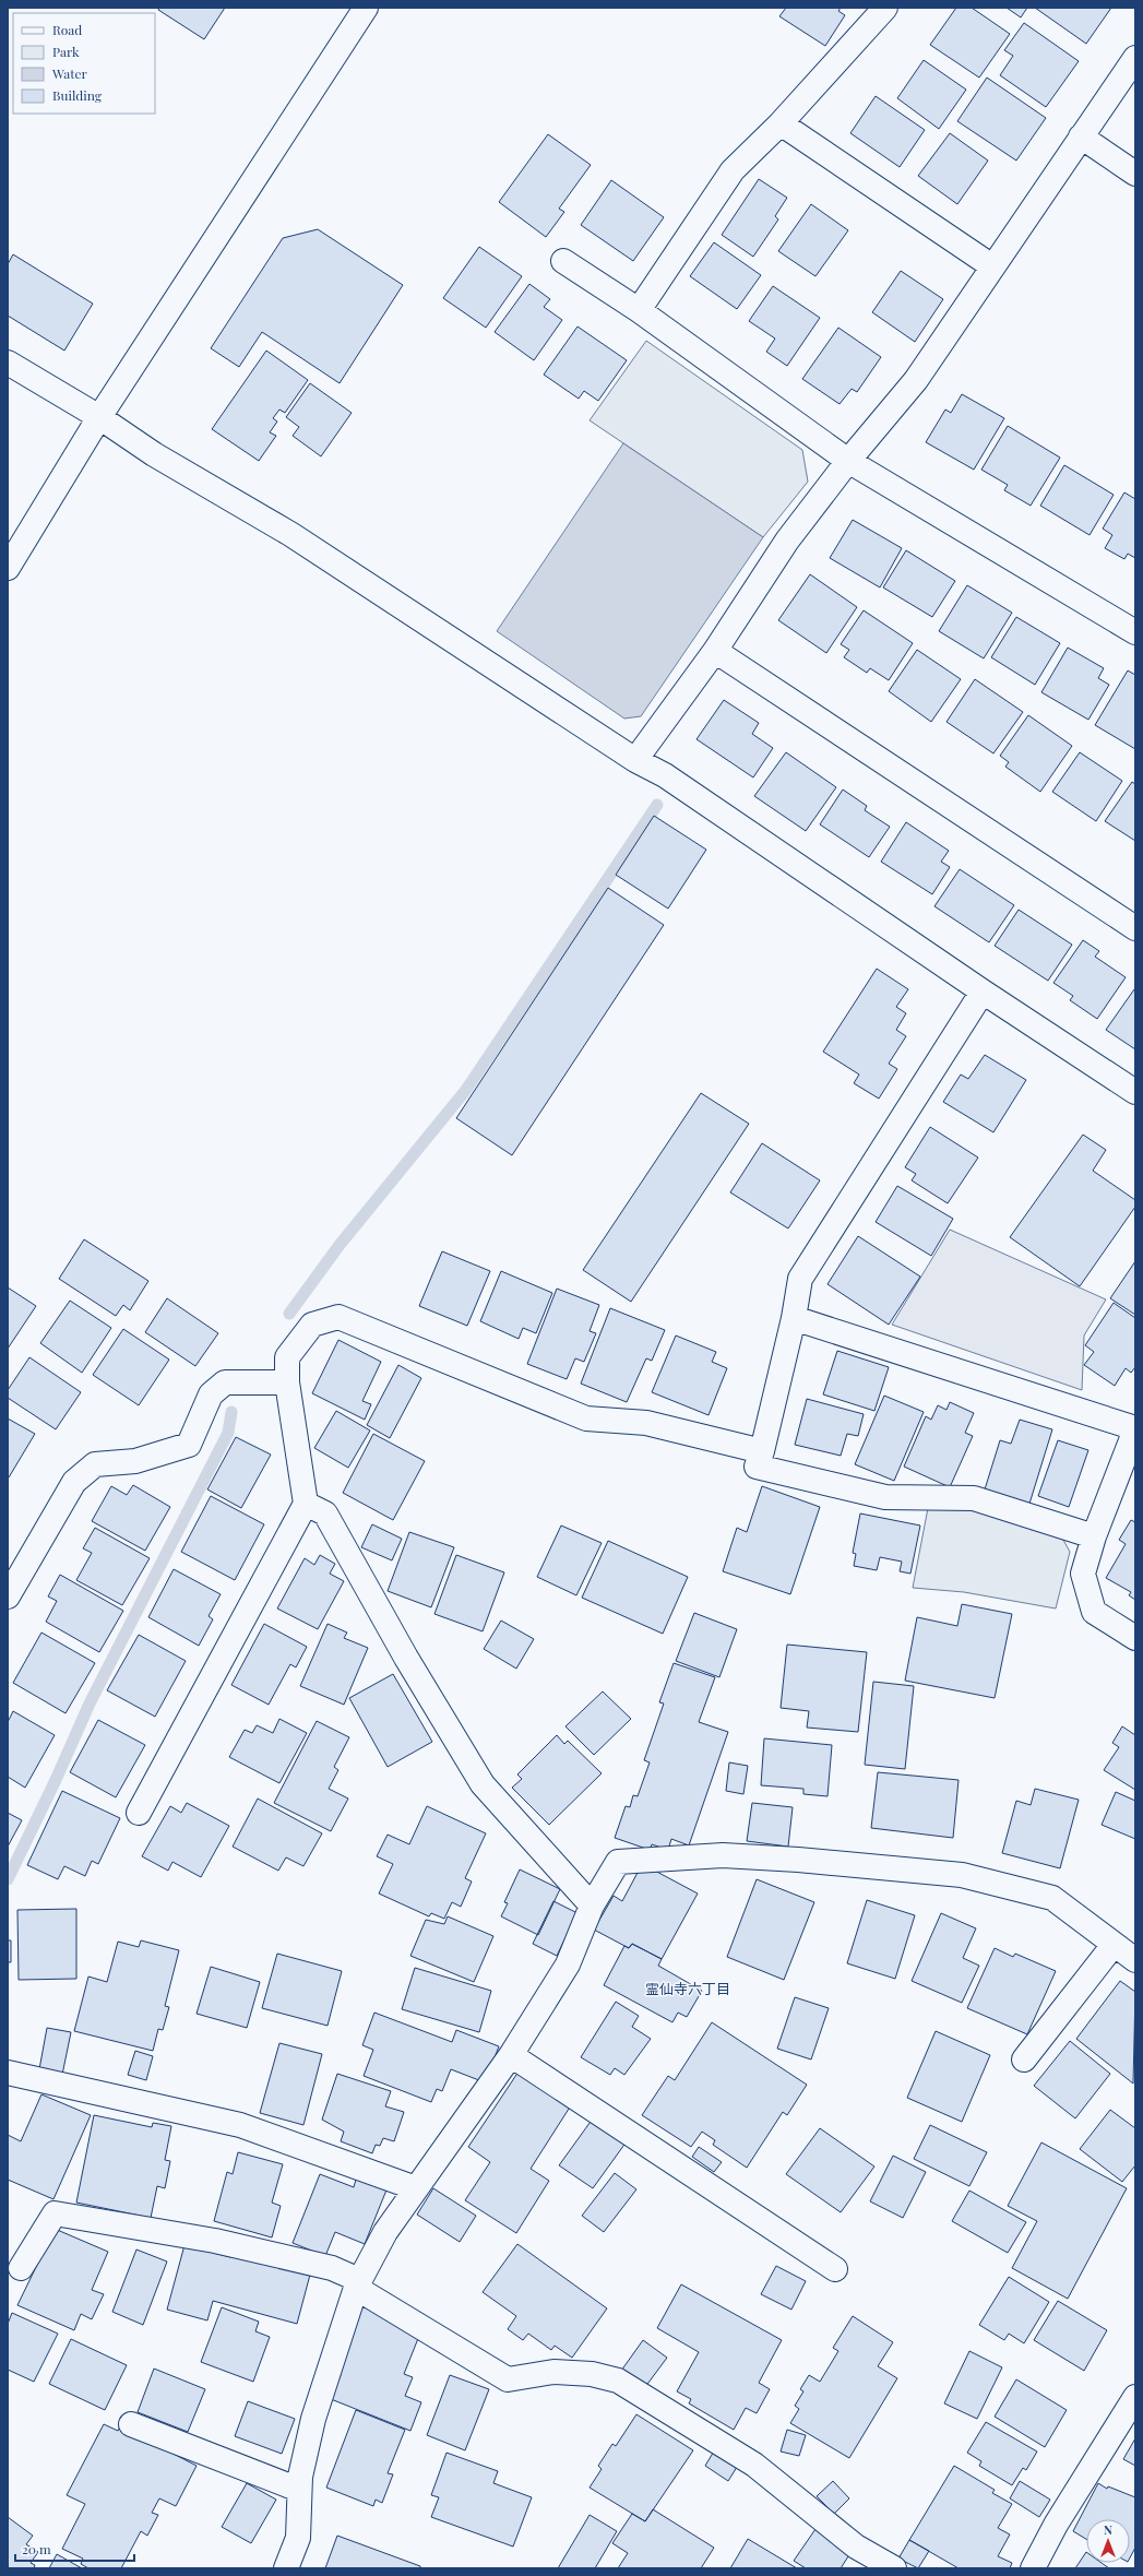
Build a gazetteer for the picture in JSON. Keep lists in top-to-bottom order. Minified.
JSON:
{"districts":["霊仙寺六丁目"],"legend":["Road","Park","Water","Building"],"scale_bar":"20 m","north":"top"}
